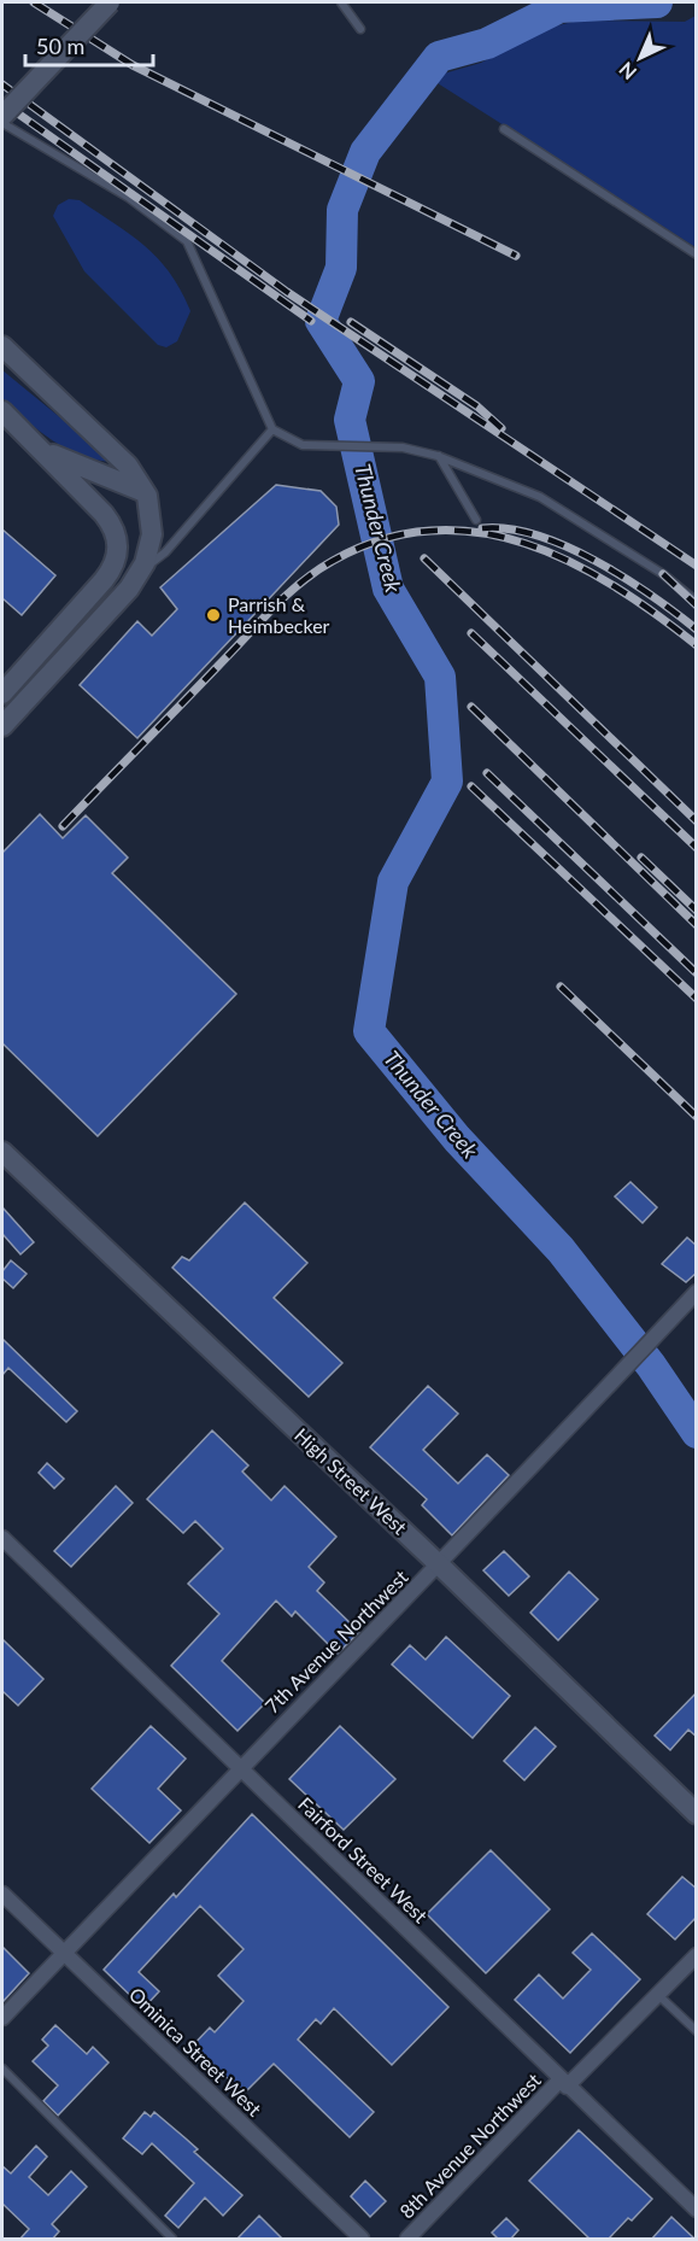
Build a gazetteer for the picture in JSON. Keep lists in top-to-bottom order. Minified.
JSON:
{"streets":{"main road":["High Street West"],"street":["7th Avenue Northwest","Fairford Street West","Ominica Street West","8th Avenue Northwest"]},"crossings":[["High Street West","7th Avenue Northwest"],["7th Avenue Northwest","Fairford Street West"],["7th Avenue Northwest","Ominica Street West"],["Fairford Street West","8th Avenue Northwest"]],"water":["Thunder Creek"],"places":["Parrish & Heimbecker"],"scale_bar":"50 m","north":"bottom left"}
